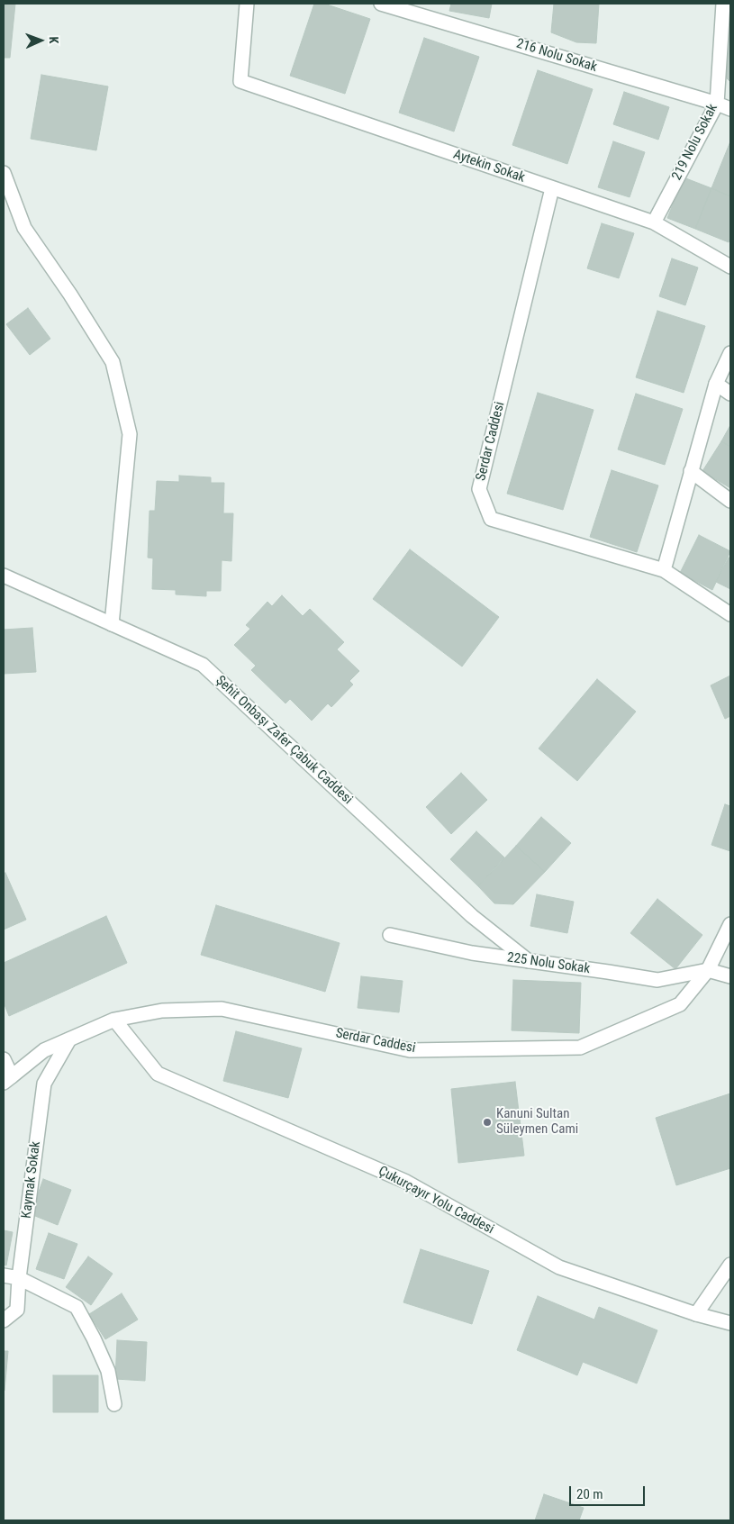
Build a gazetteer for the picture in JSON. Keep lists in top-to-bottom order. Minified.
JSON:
{"streets":{"street":["216 Nolu Sokak","219 Nolu Sokak","Aytekin Sokak","Serdar Caddesi","Şehit Onbaşı Zafer Çabuk Caddesi","225 Nolu Sokak","Kaymak Sokak","Çukurçayır Yolu Caddesi"]},"crossings":[["216 Nolu Sokak","219 Nolu Sokak"],["219 Nolu Sokak","Aytekin Sokak"],["Aytekin Sokak","Serdar Caddesi"],["Serdar Caddesi","225 Nolu Sokak"],["Serdar Caddesi","Kaymak Sokak"],["Serdar Caddesi","Çukurçayır Yolu Caddesi"],["Şehit Onbaşı Zafer Çabuk Caddesi","225 Nolu Sokak"]],"places":["Kanuni Sultan Süleymen Cami"],"scale_bar":"20 m","north":"right"}
